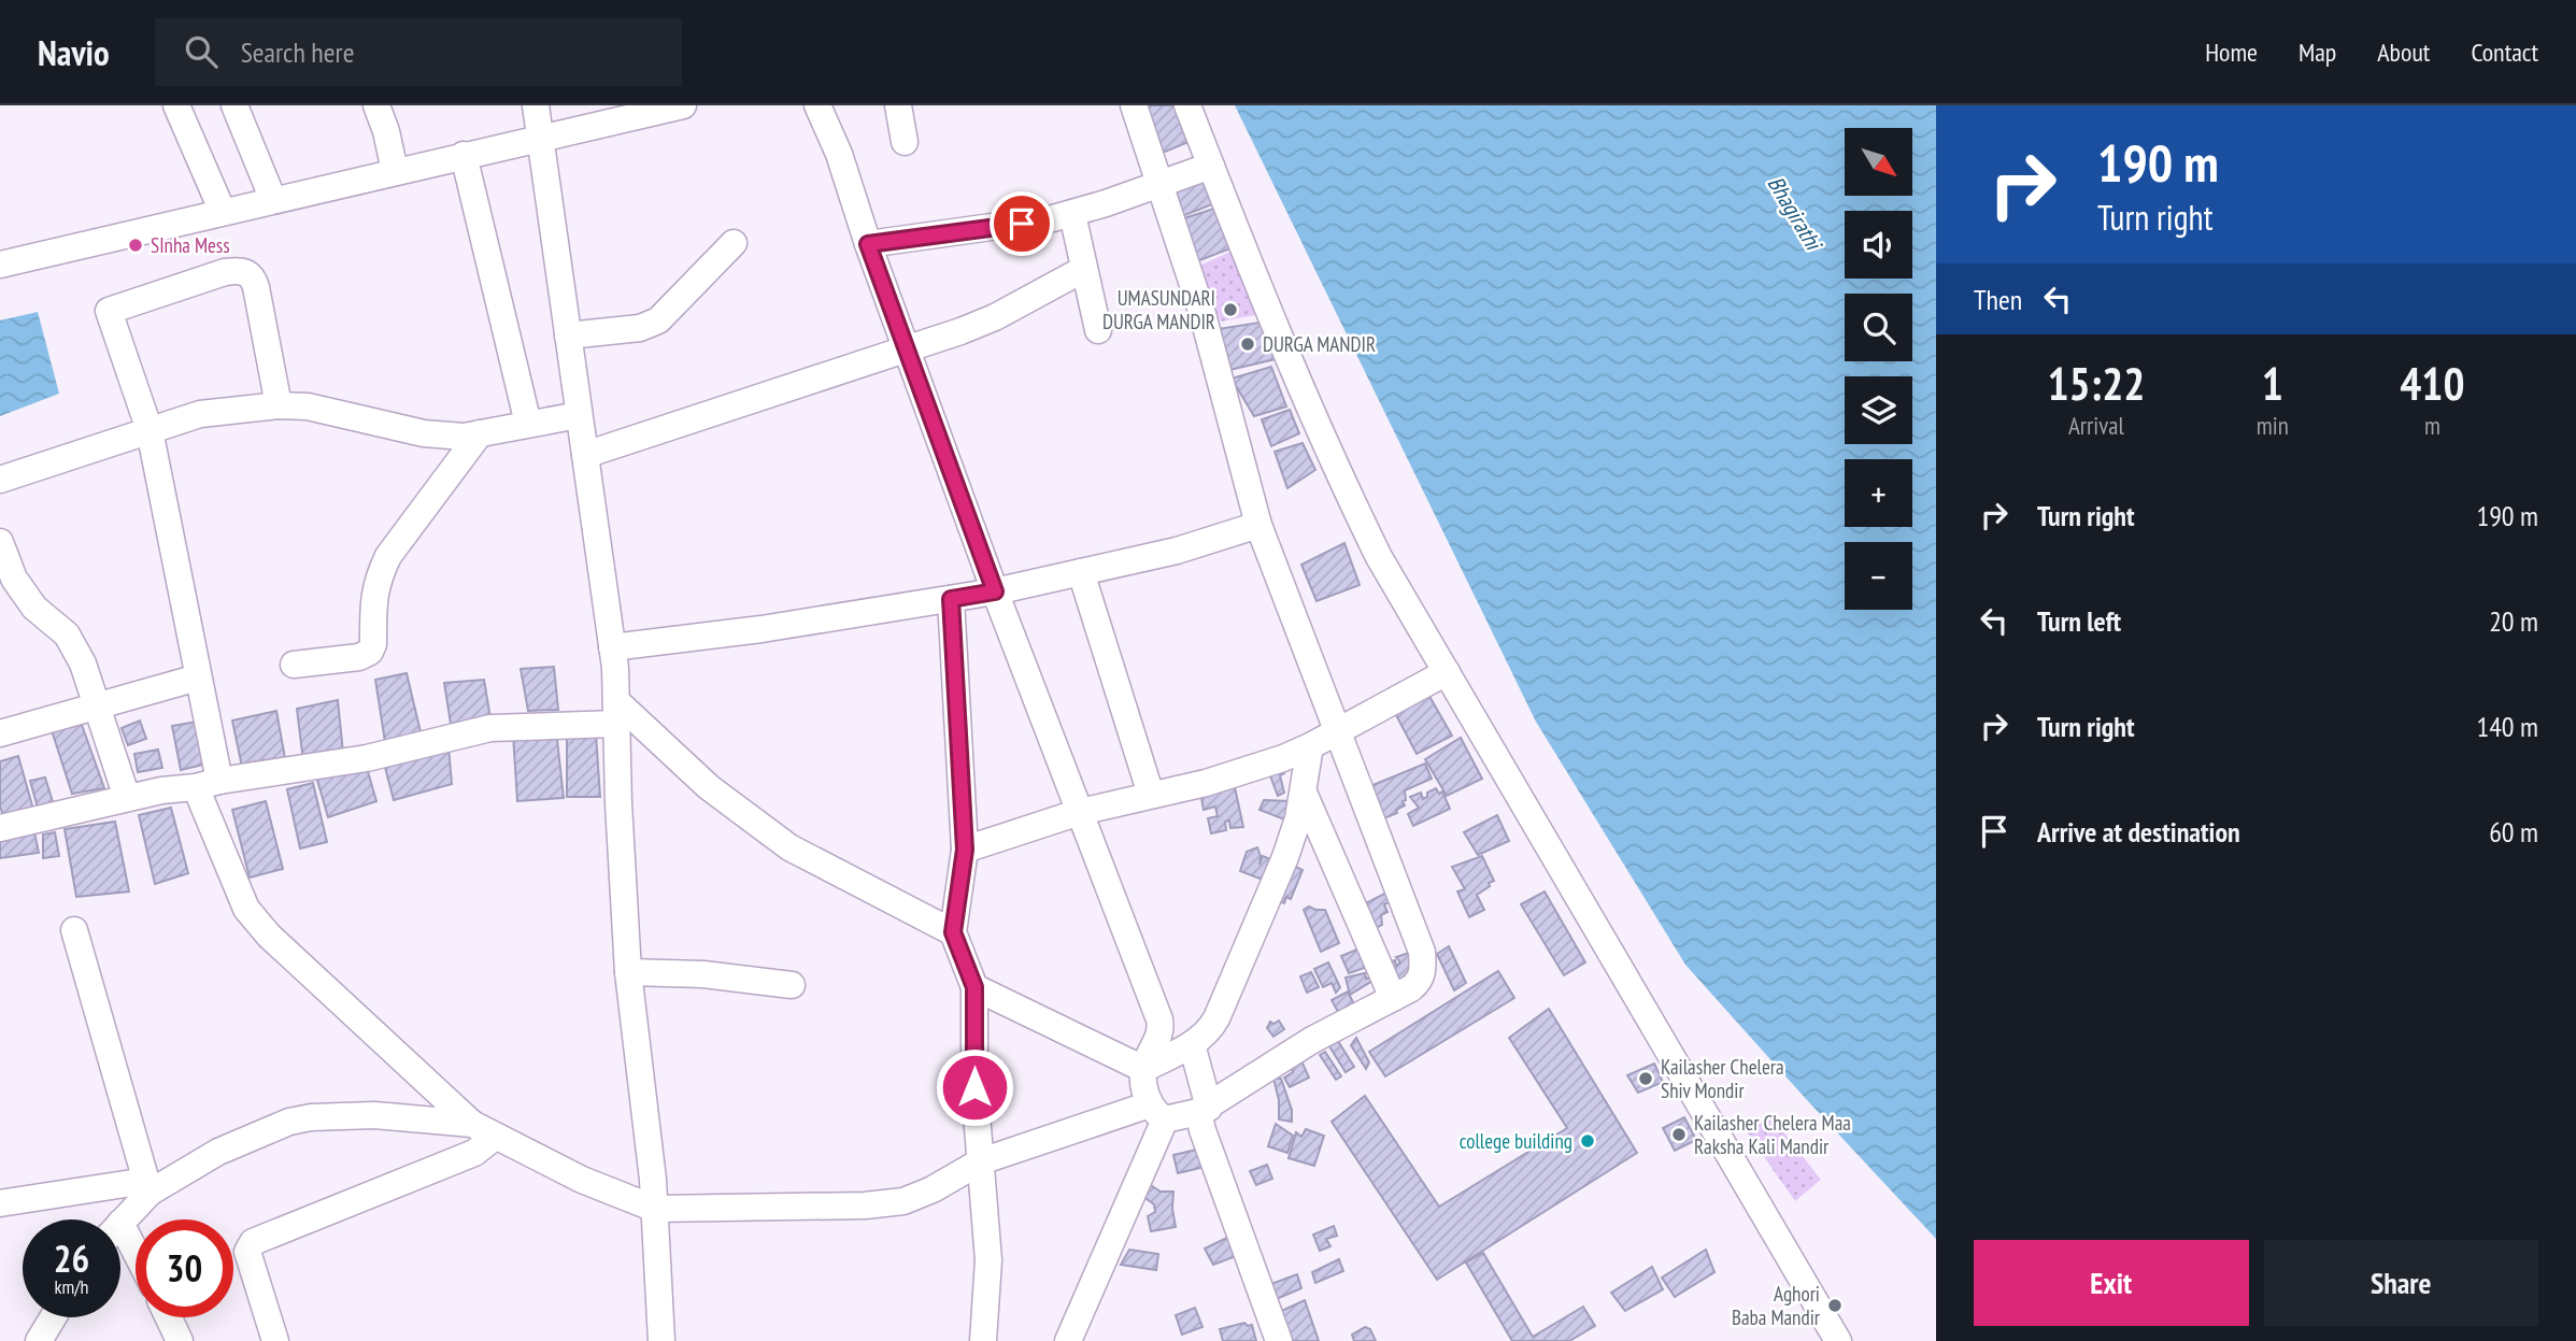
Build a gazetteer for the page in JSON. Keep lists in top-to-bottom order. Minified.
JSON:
{"water":["Bhagirathi"],"places":["SInha Mess","UMASUNDARI DURGA MANDIR","DURGA MANDIR","Kailasher Chelera Shiv Mondir","Kailasher Chelera Maa Raksha Kali Mandir","college building","Aghori Baba Mandir"],"north":"bottom right","page":{"header":"Navio","search":"Search here","nav":["Home","Map","About","Contact"],"turn":["190 m","Turn right"],"map_buttons":["+","−"],"then":"Then","eta":["15:22","Arrival","1","min","410","m"],"list":[{"name":"Turn right","value":"190 m"},{"name":"Turn left","value":"20 m"},{"name":"Turn right","value":"140 m"},{"name":"Arrive at destination","value":"60 m"}],"speed":"26 km/h","limit":"30","buttons":["Exit","Share"]}}
